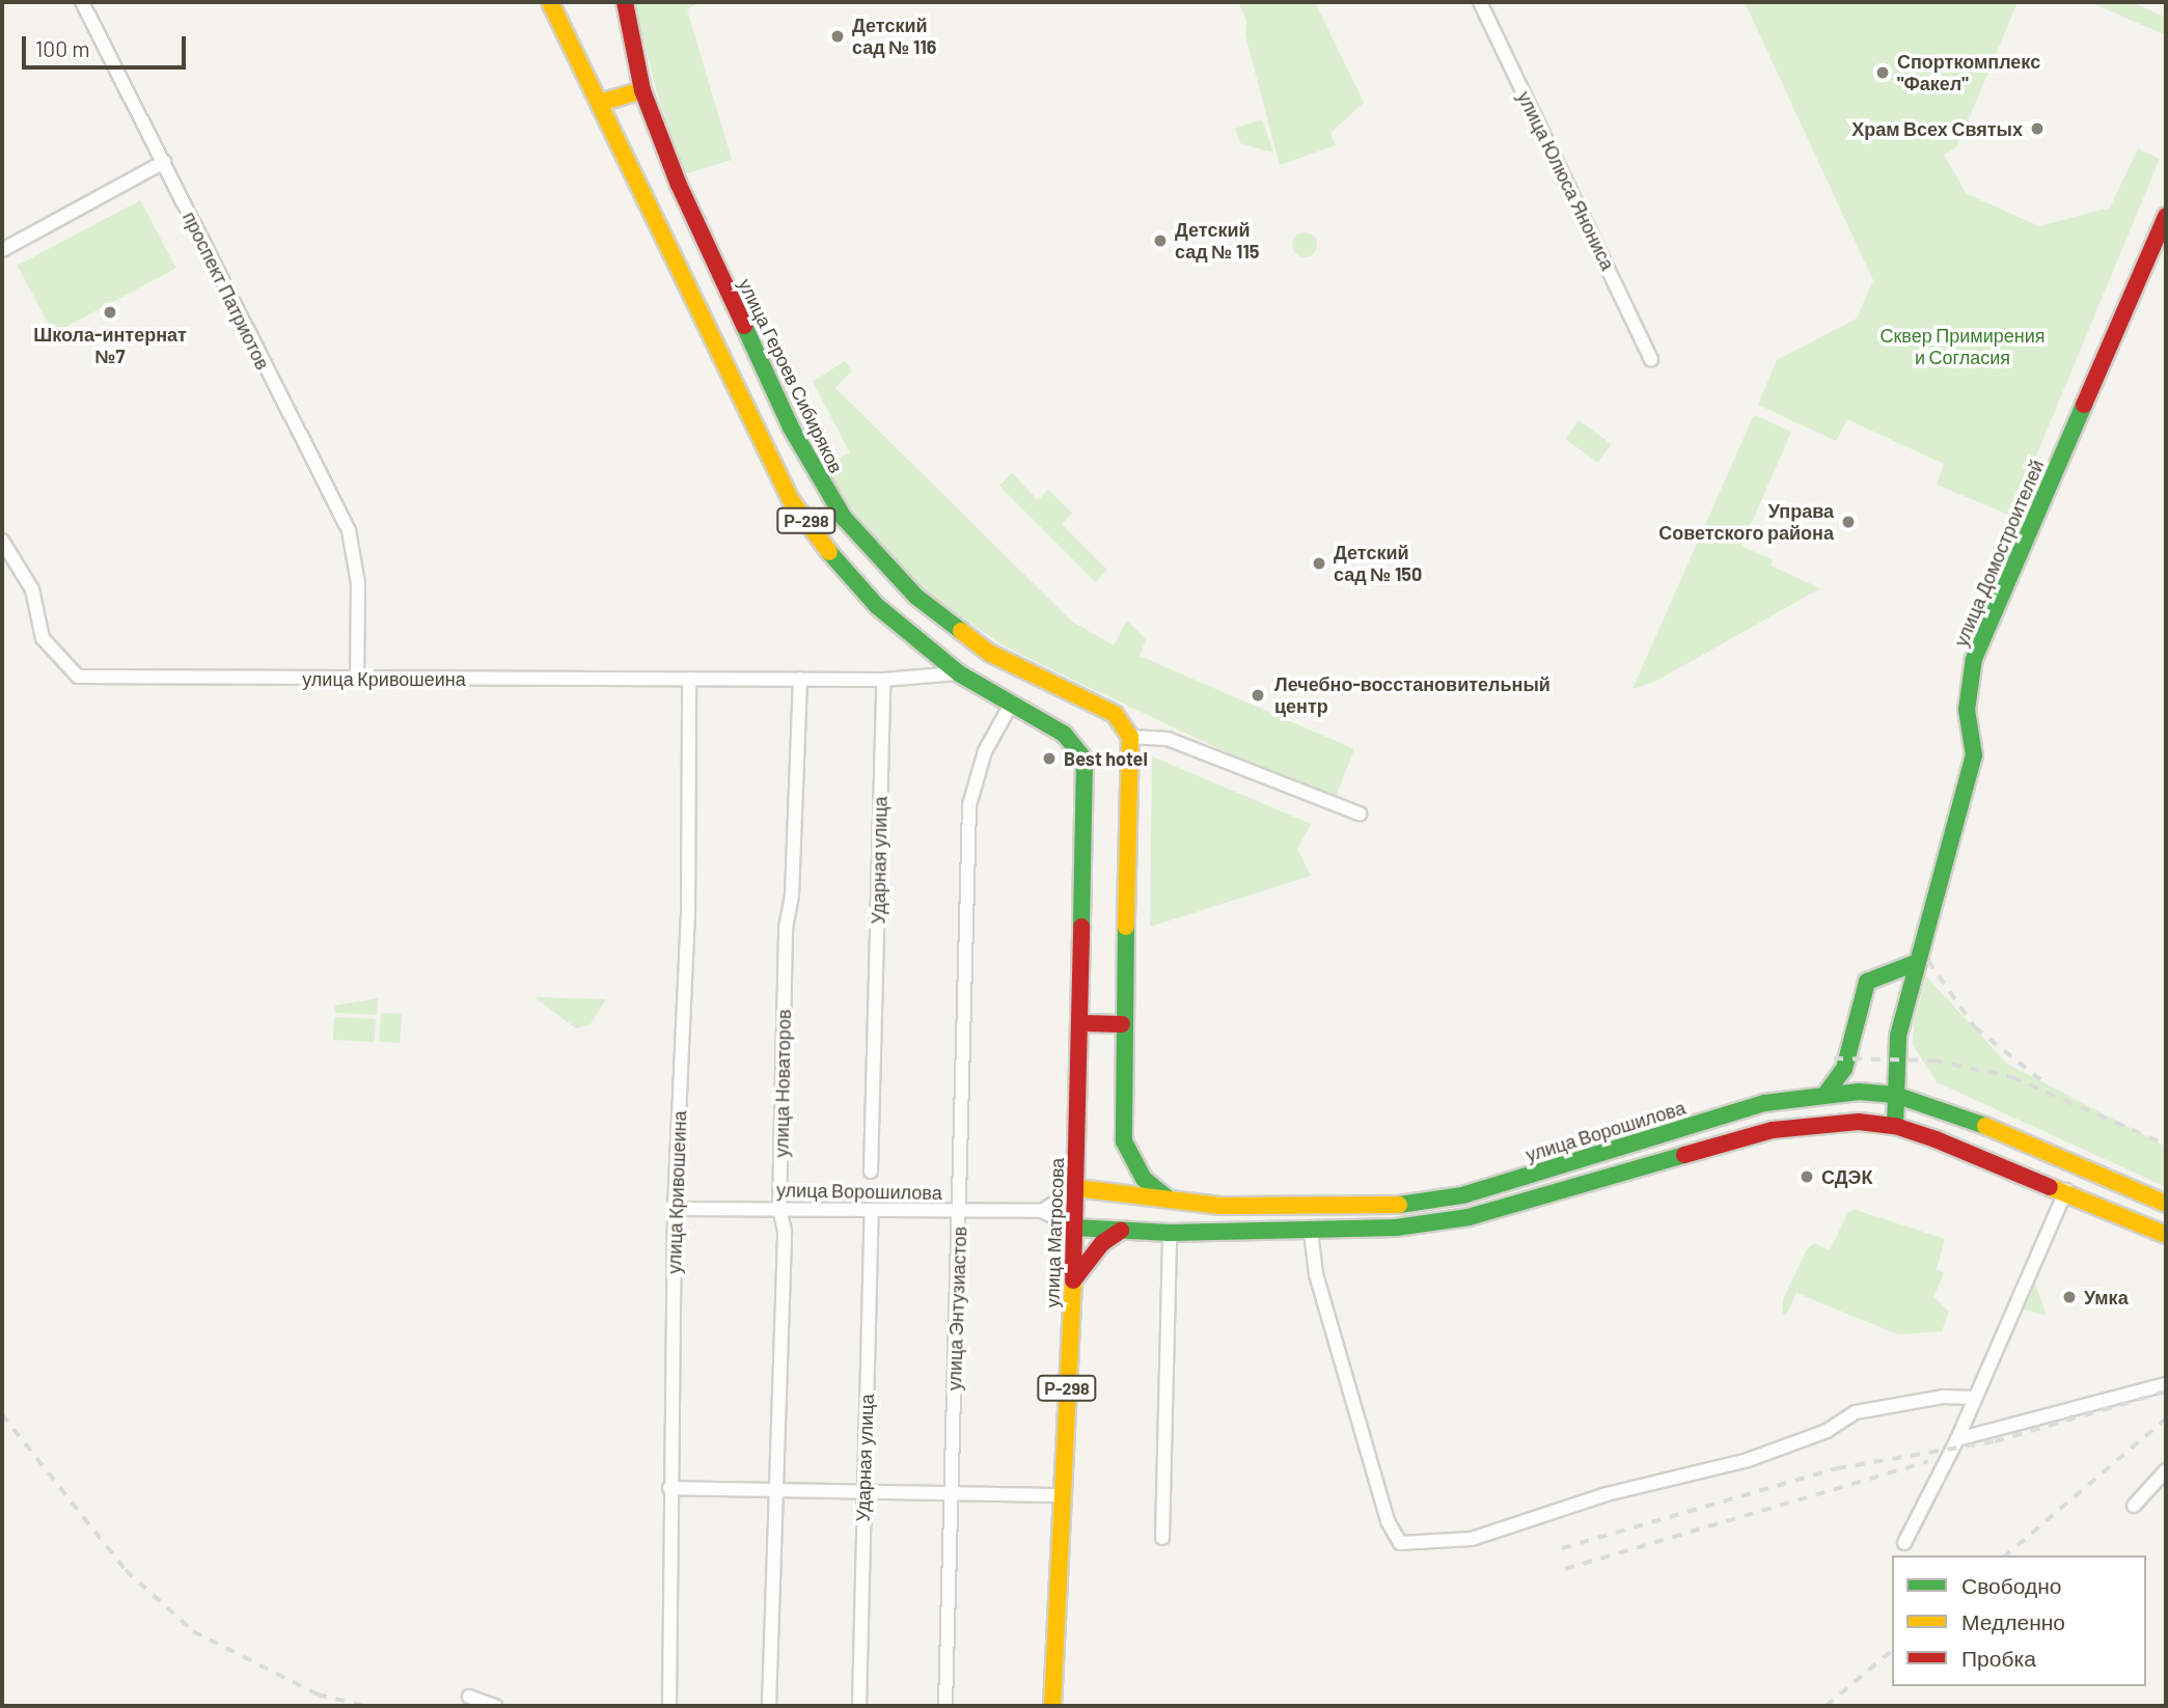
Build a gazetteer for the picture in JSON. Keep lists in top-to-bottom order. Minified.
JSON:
{"streets":{"main road":["улица Героев Сибиряков","Р-298","улица Домостроителей","улица Ворошилова","улица Матросова"],"street":["улица Юлюса Янониса","проспект Патриотов","улица Кривошеина","Ударная улица","улица Новаторов","улица Энтузиастов"]},"crossings":[["проспект Патриотов","улица Кривошеина"],["Р-298","улица Кривошеина"],["Р-298","улица Матросова"],["Р-298","улица Энтузиастов"],["улица Домостроителей","улица Ворошилова"],["улица Кривошеина","Ударная улица"],["улица Кривошеина","улица Новаторов"],["улица Кривошеина","улица Ворошилова"],["Ударная улица","улица Ворошилова"],["улица Новаторов","улица Ворошилова"],["улица Ворошилова","улица Матросова"],["улица Ворошилова","улица Энтузиастов"],["улица Матросова","улица Энтузиастов"]],"parks":["Сквер Примирения и Согласия"],"places":["Детский сад № 116","Спорткомплекс \"Факел\"","Храм Всех Святых","Детский сад № 115","Школа-интернат №7","Управа Советского района","Детский сад № 150","Лечебно-восстановительный центр","Best hotel","СДЭК","Умка"],"legend":["Свободно","Медленно","Пробка"],"scale_bar":"100 m"}
